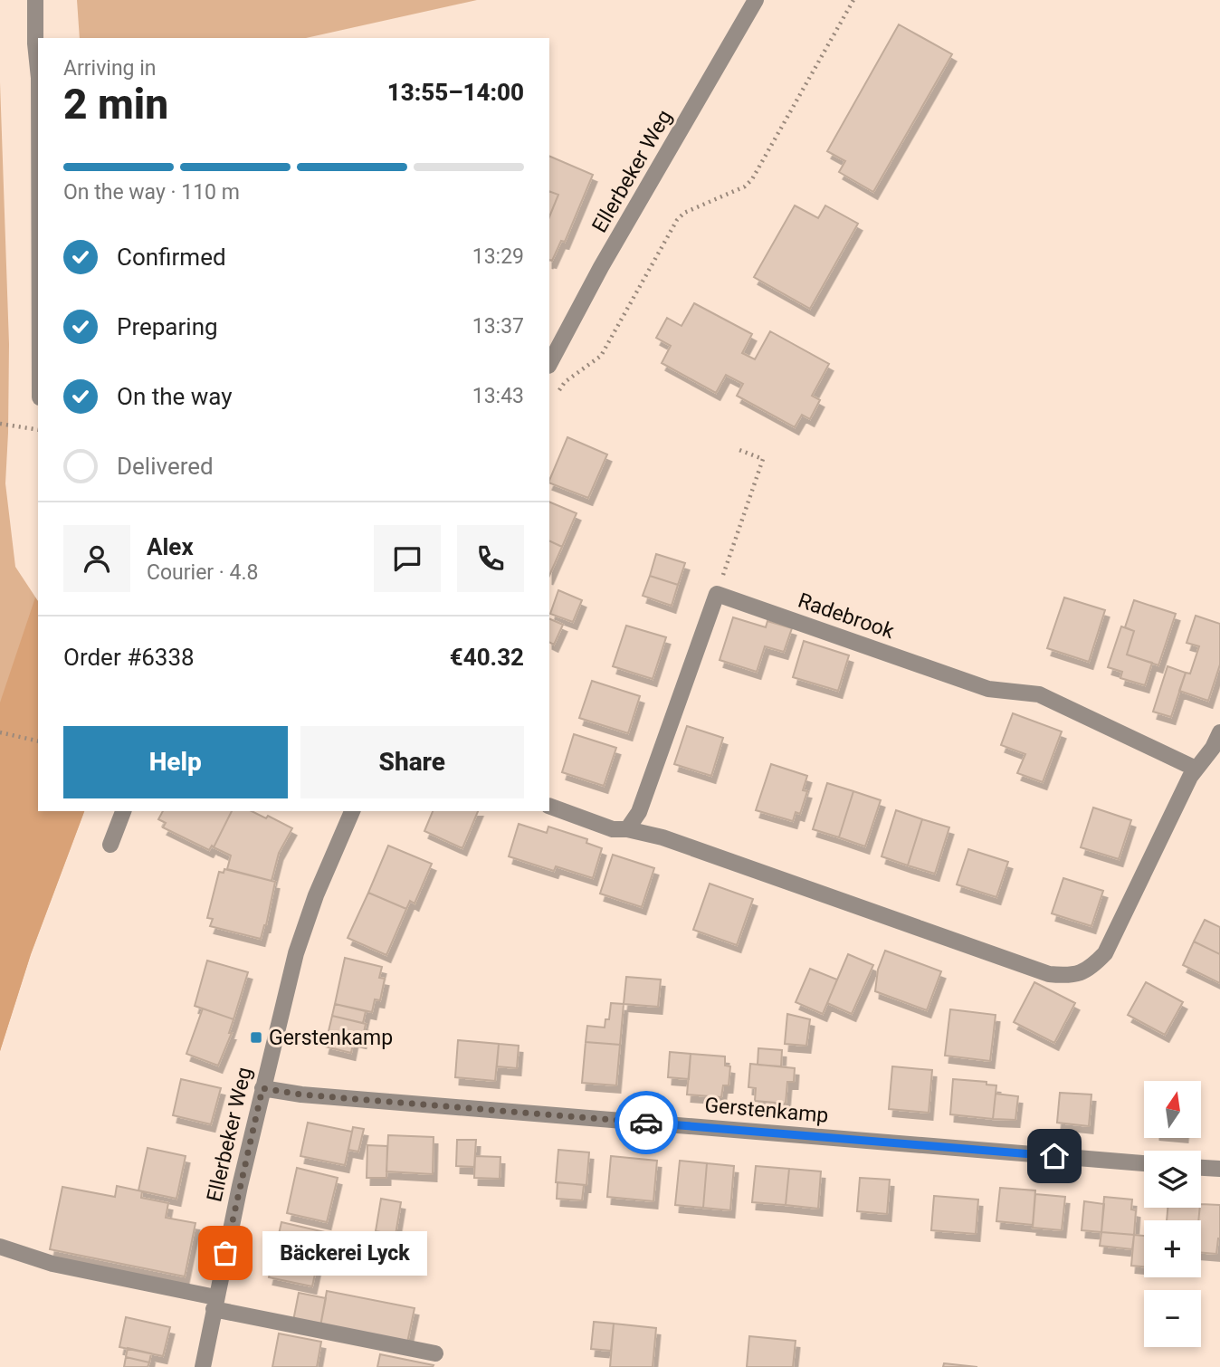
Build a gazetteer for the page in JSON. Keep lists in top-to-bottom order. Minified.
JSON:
{"streets":{"street":["Ellerbeker Weg","Radebrook","Gerstenkamp"]},"crossings":[["Ellerbeker Weg","Gerstenkamp"]],"places":{"transit":["Gerstenkamp"],"other":["Bäckerei Lyck"]},"north":"top","page":{"heading":["2 min","Arriving in","13:55–14:00"],"panel":["Alex","Courier · 4.8","Order #6338","€40.32"],"bar":"On the way · 110 m","list":[["Confirmed","13:29"],["Preparing","13:37"],["On the way","13:43"],"Delivered"],"buttons":["Help","Share"],"map_buttons":["+","−"],"bubble":"Bäckerei Lyck"}}
